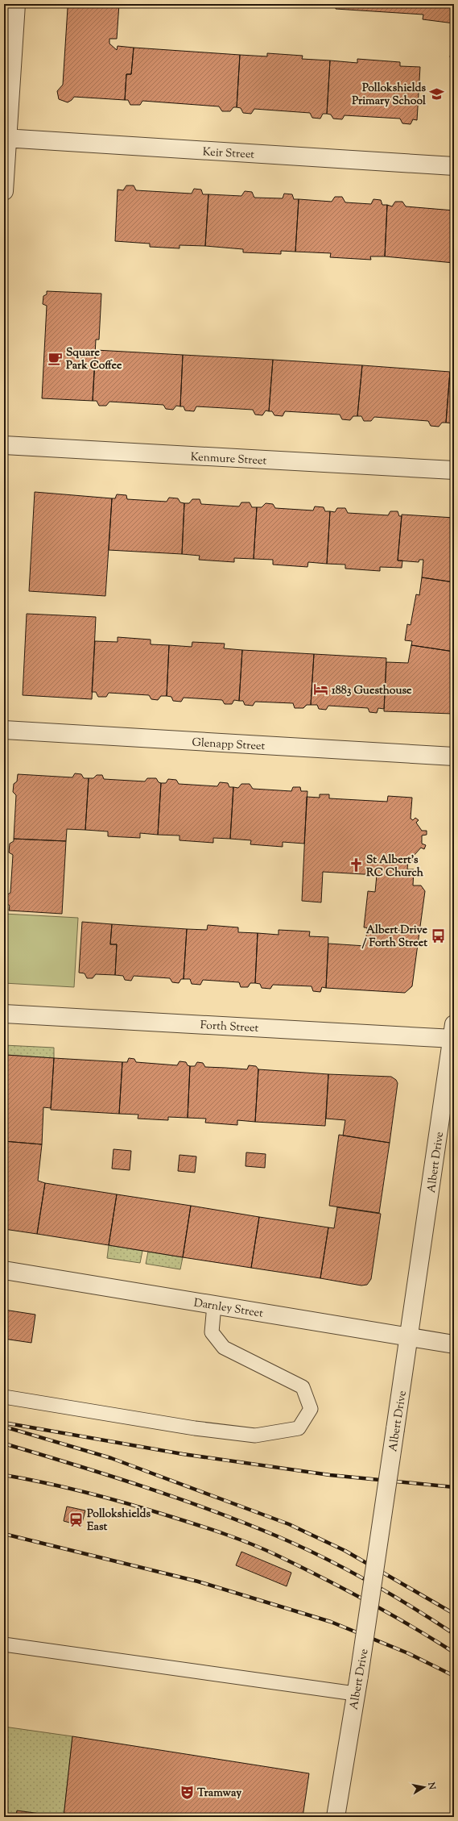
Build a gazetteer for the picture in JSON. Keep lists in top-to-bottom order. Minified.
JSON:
{"streets":{"street":["Keir Street","Kenmure Street","Glenapp Street","Forth Street","Albert Drive","Darnley Street"]},"crossings":[["Forth Street","Albert Drive"],["Albert Drive","Darnley Street"]],"places":{"school or university":["Pollokshields Primary School"],"cafe":["Square Park Coffee"],"hotel":["1883 Guesthouse"],"church":["St Albert's RC Church"],"bus stop":["Albert Drive / Forth Street"],"station":["Pollokshields East"],"theatre":["Tramway"]},"north":"right"}
